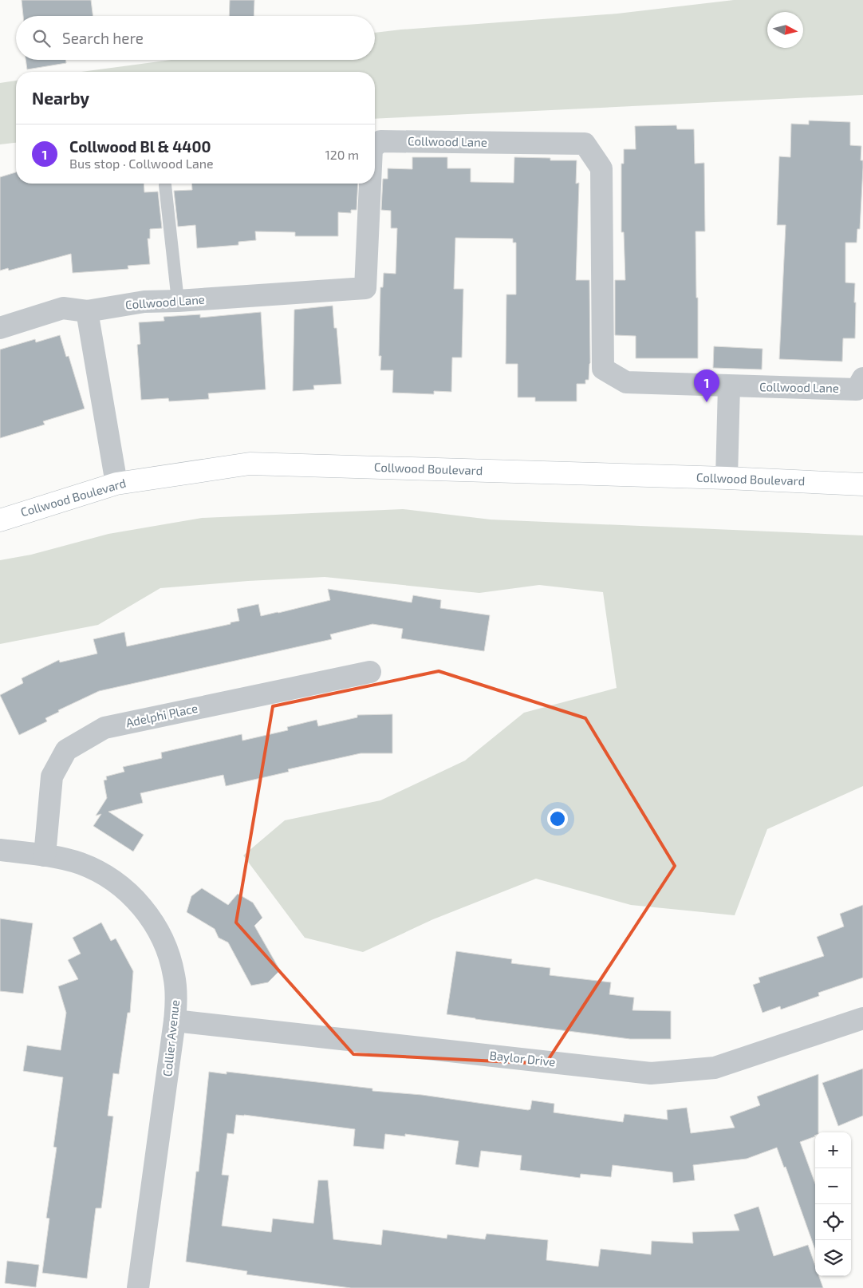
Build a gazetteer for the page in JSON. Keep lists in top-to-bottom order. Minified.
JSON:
{"streets":{"main road":["Collwood Boulevard"],"street":["Collwood Lane","Adelphi Place","Collier Avenue","Baylor Drive"]},"crossings":[["Adelphi Place","Collier Avenue"],["Collier Avenue","Baylor Drive"]],"north":"right","page":{"search":"Search here","heading":"Nearby","list":[{"mark":"1","name":"Collwood Bl & 4400","note":"Bus stop · Collwood Lane","value":"120 m"}],"pins":"1","map_buttons":["+","−"]}}
